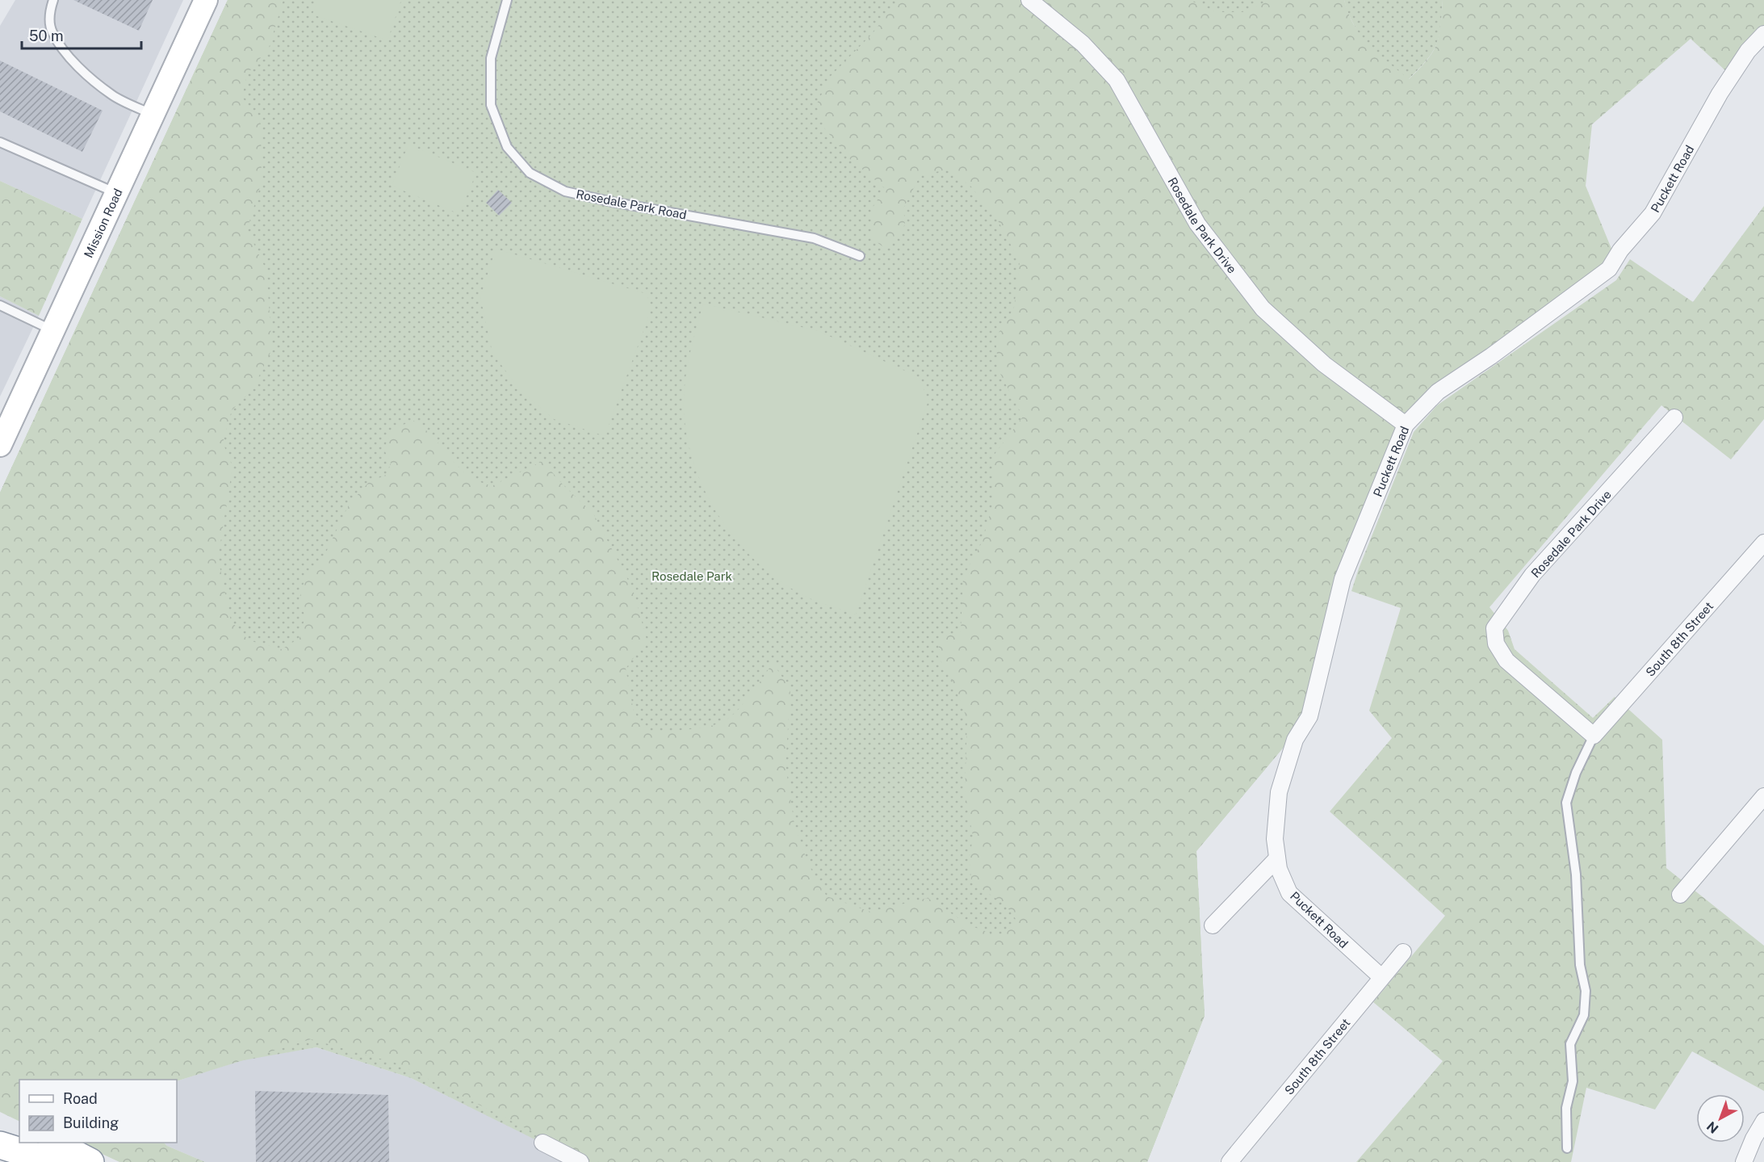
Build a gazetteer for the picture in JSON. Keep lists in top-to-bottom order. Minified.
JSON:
{"streets":{"main road":["Mission Road"],"street":["Puckett Road","Rosedale Park Drive","South 8th Street"],"lane":["Rosedale Park Road"]},"crossings":[["Puckett Road","Rosedale Park Drive"],["Puckett Road","South 8th Street"],["Rosedale Park Drive","South 8th Street"]],"parks":["Rosedale Park"],"legend":["Road","Building"],"scale_bar":"50 m","north":"bottom left"}
